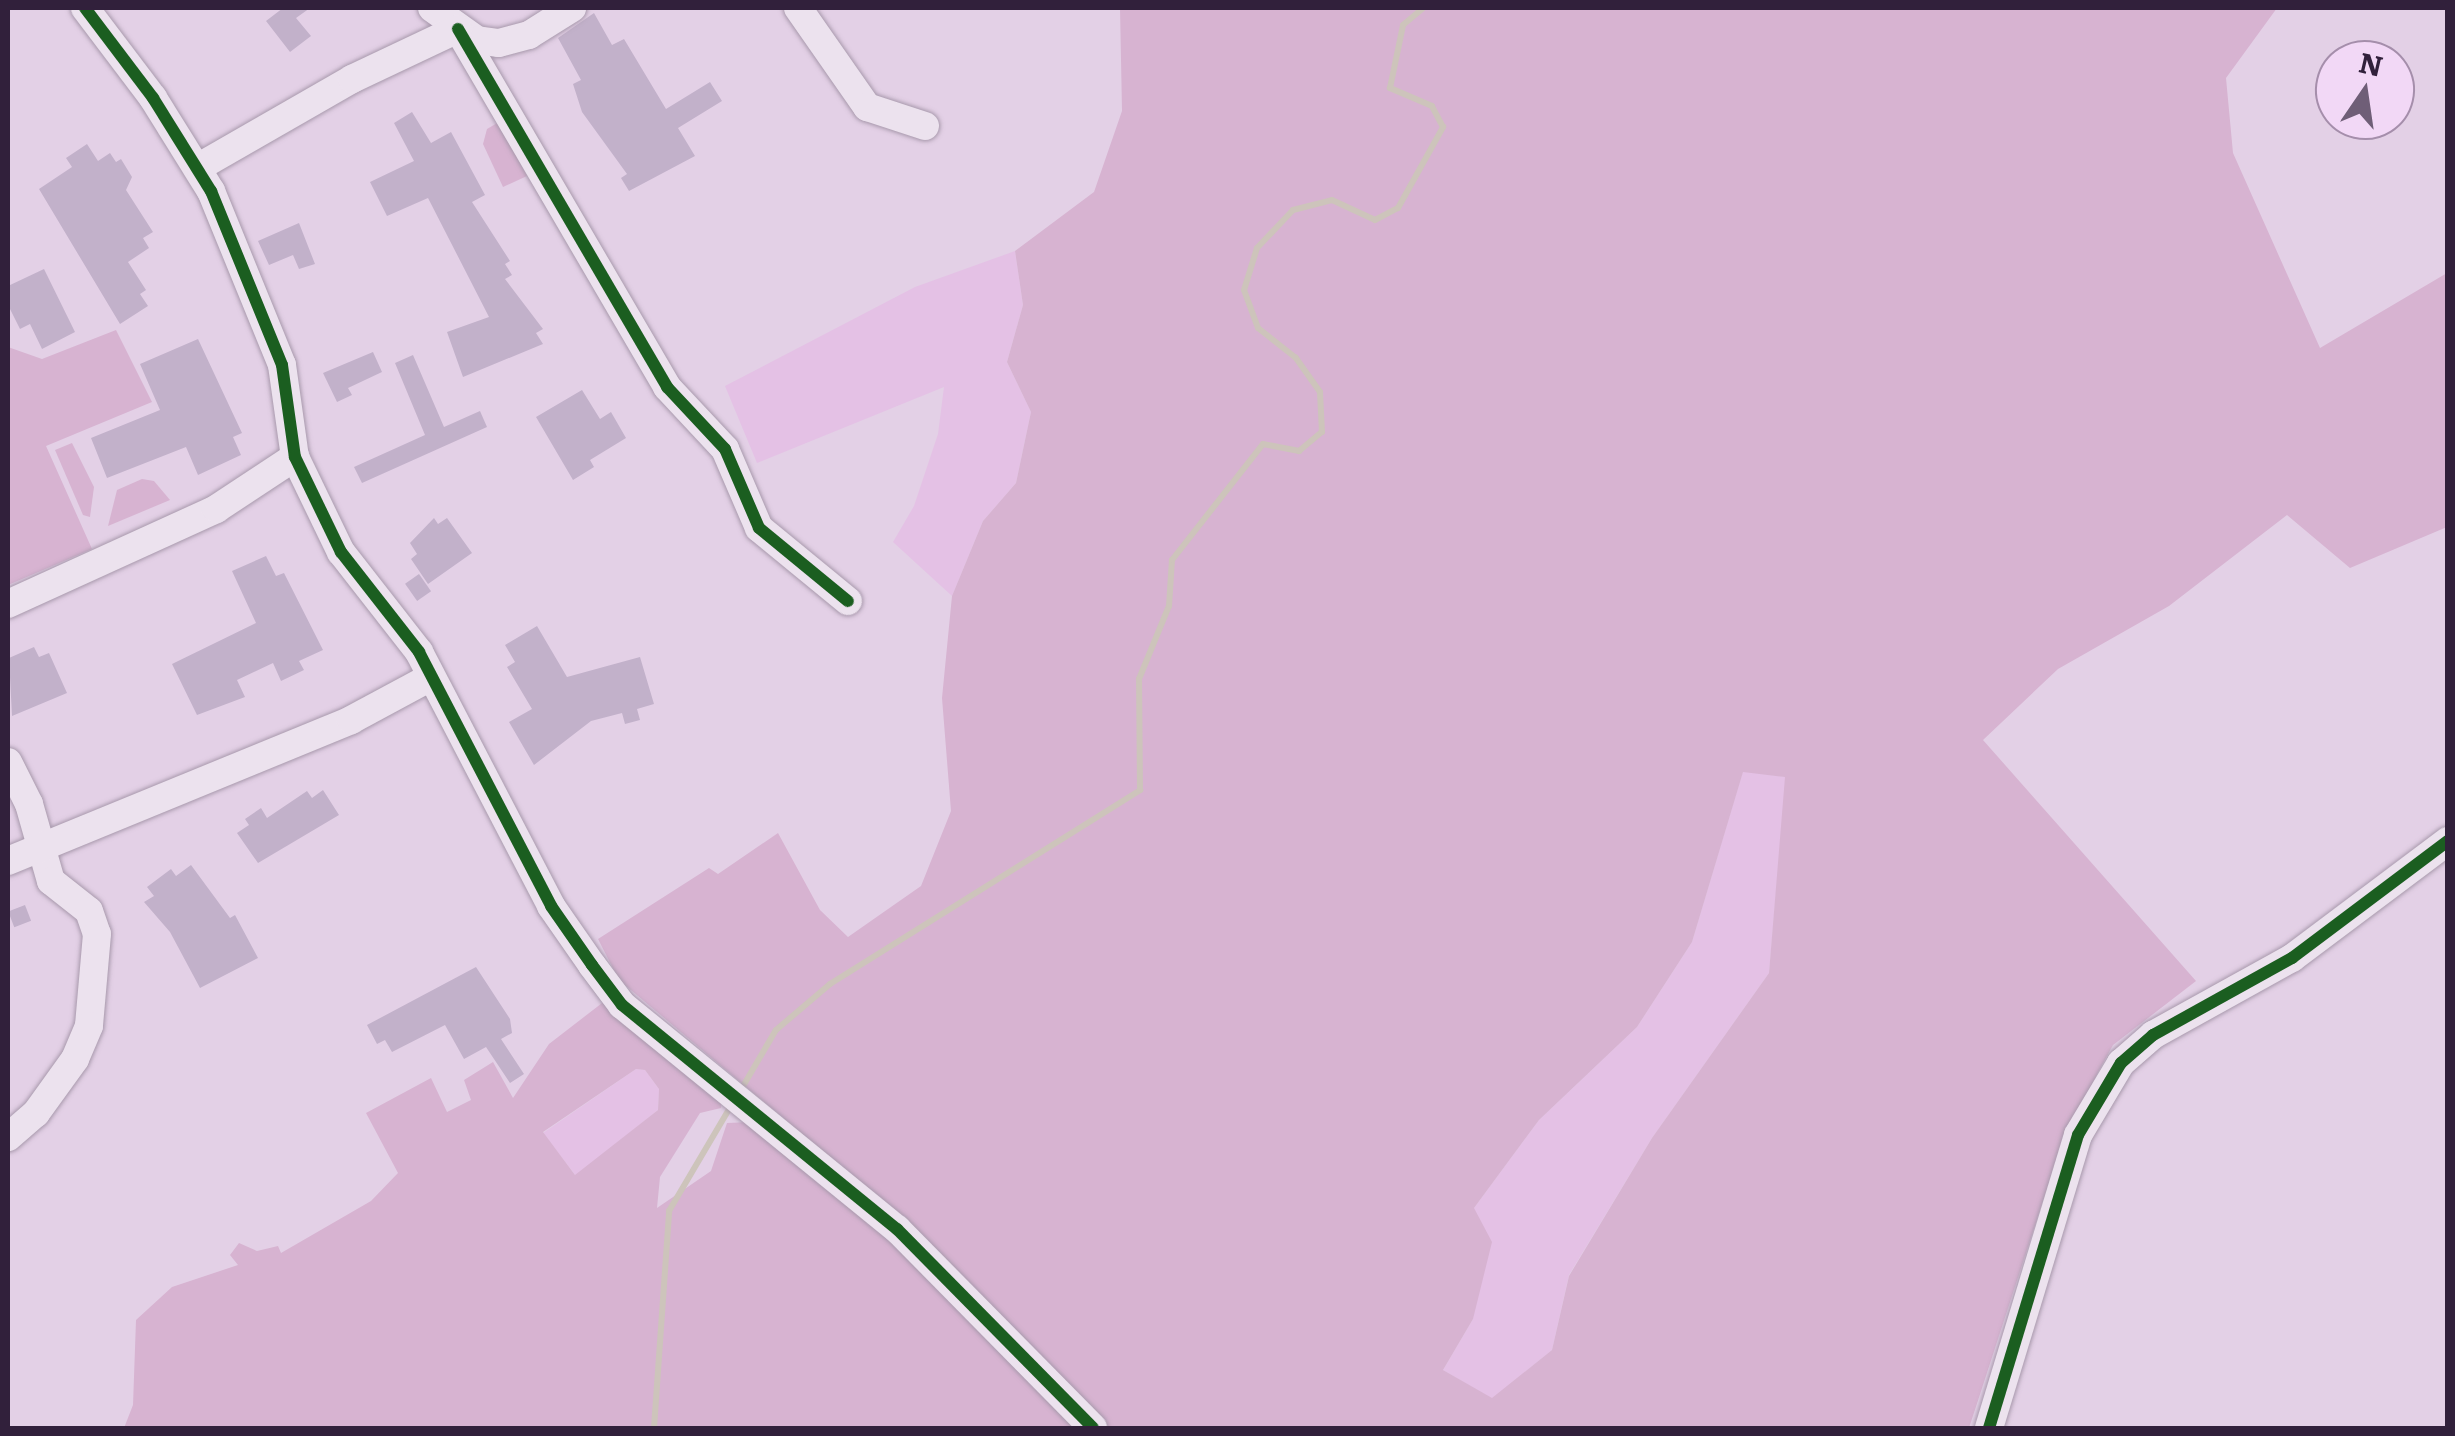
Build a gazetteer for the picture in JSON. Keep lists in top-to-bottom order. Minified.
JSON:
{"north":"top"}
